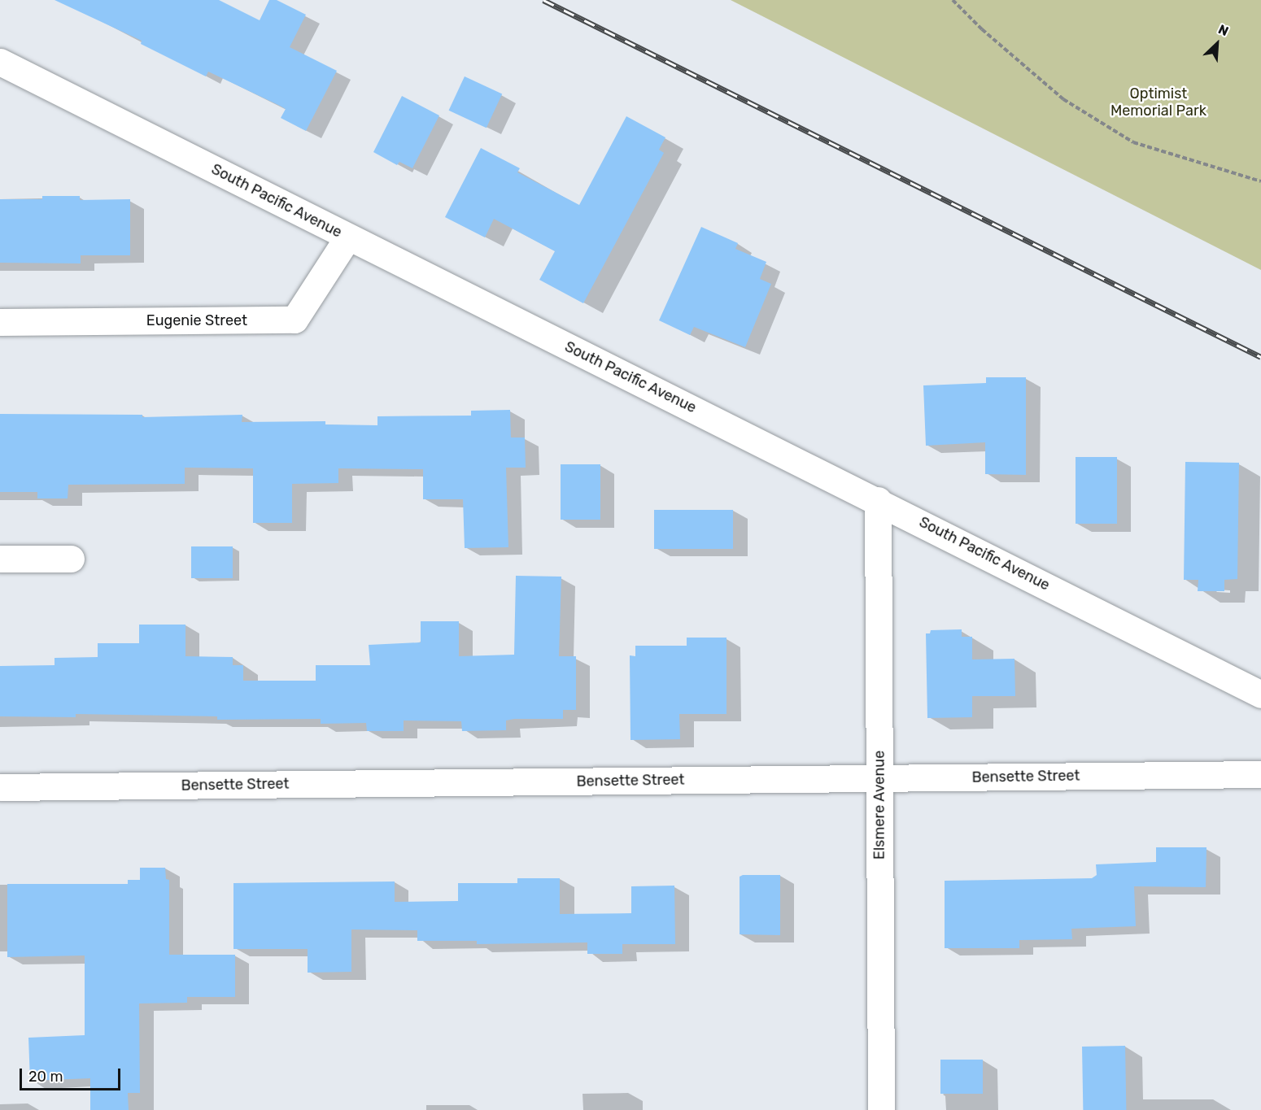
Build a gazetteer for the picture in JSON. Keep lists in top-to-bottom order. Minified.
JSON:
{"streets":{"street":["South Pacific Avenue","Eugenie Street","Bensette Street","Elsmere Avenue"]},"crossings":[["South Pacific Avenue","Eugenie Street"],["South Pacific Avenue","Elsmere Avenue"],["Bensette Street","Elsmere Avenue"]],"parks":["Optimist Memorial Park"],"scale_bar":"20 m","north":"top right"}
